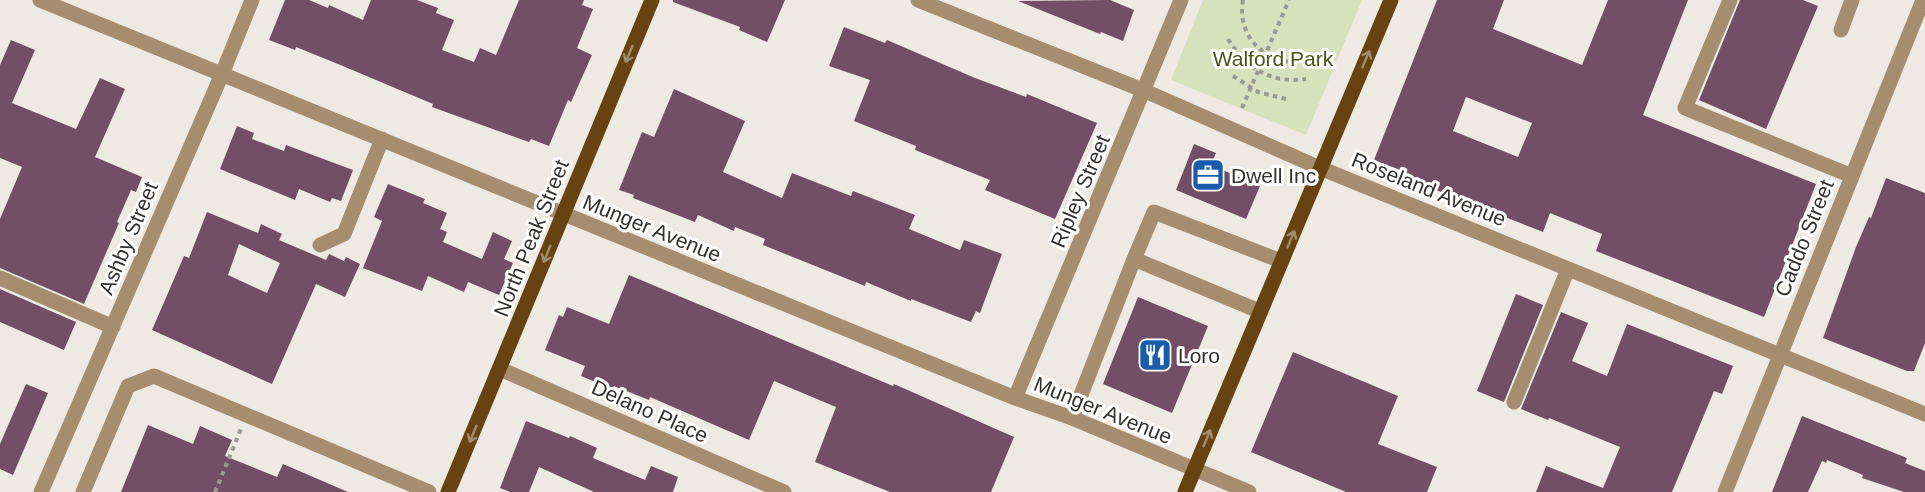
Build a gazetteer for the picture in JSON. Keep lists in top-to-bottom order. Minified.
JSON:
{"streets":{"main road":["North Peak Street"],"street":["Roseland Avenue","Ripley Street","Munger Avenue","Ashby Street","Caddo Street","Delano Place"]},"crossings":[["Roseland Avenue","Ripley Street"],["Roseland Avenue","Caddo Street"],["Ripley Street","Munger Avenue"],["Munger Avenue","Ashby Street"],["Munger Avenue","North Peak Street"],["North Peak Street","Delano Place"]],"one_way":["North Peak Street"],"parks":["Walford Park"],"places":{"office":["Dwell Inc"],"restaurant":["Loro"]}}
